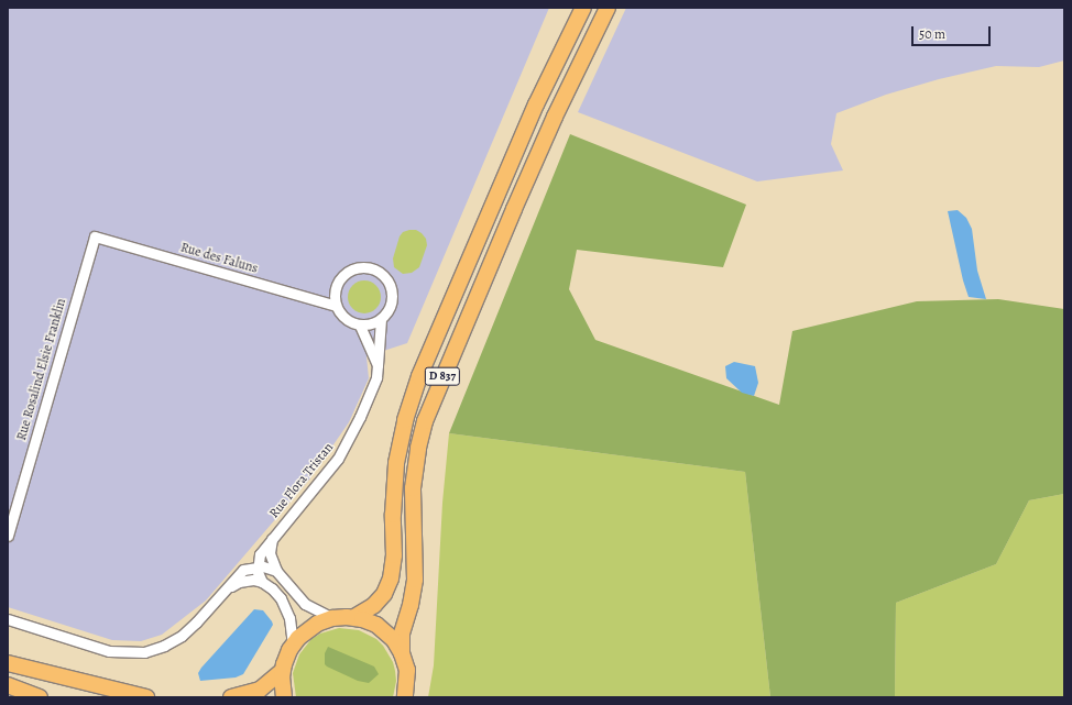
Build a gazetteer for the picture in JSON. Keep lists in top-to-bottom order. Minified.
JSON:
{"streets":{"main road":["D 837"],"street":["Rue des Faluns","Rue Rosalind Elsie Franklin","Rue Flora Tristan"]},"crossings":[["Rue des Faluns","Rue Rosalind Elsie Franklin"],["Rue des Faluns","Rue Flora Tristan"]],"scale_bar":"50 m"}
